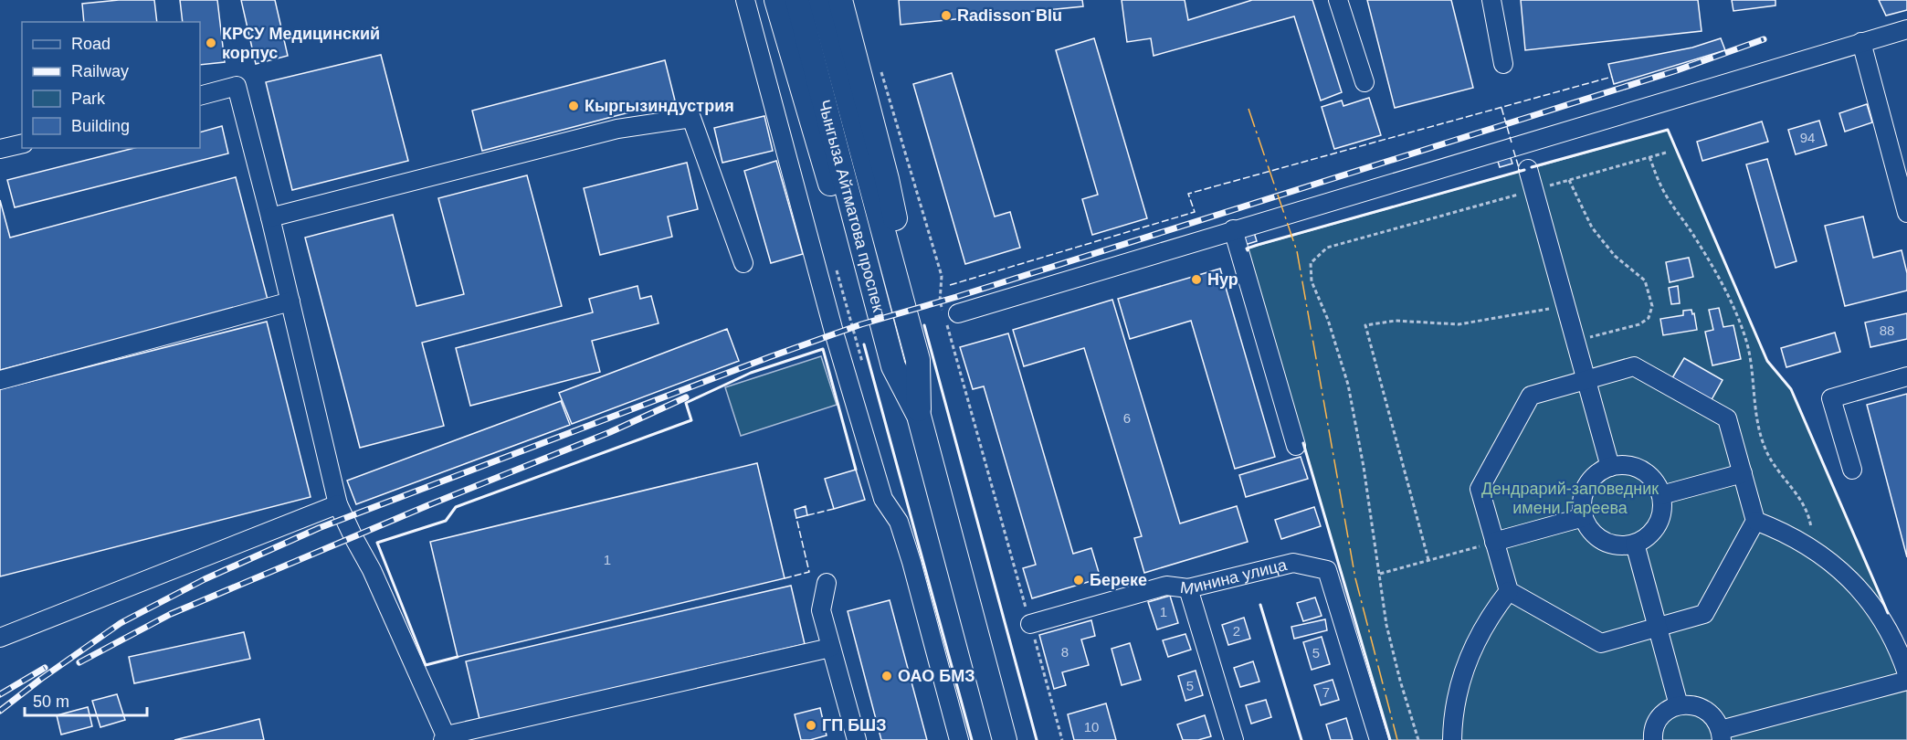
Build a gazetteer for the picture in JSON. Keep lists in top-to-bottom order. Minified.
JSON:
{"streets":{"main road":["Чынгыза Айтматова проспект"],"street":["Минина улица"]},"parks":["Дендрарий-заповедник имени Гареева"],"places":["Radisson Blu","КРСУ Медицинский корпус","Кыргызиндустрия","Нур","Береке","ОАО БМЗ","ГП БШЗ"],"house_numbers":["94","88","6","1","1","2","8","5","5","7","10"],"legend":["Road","Railway","Park","Building"],"scale_bar":"50 m"}
